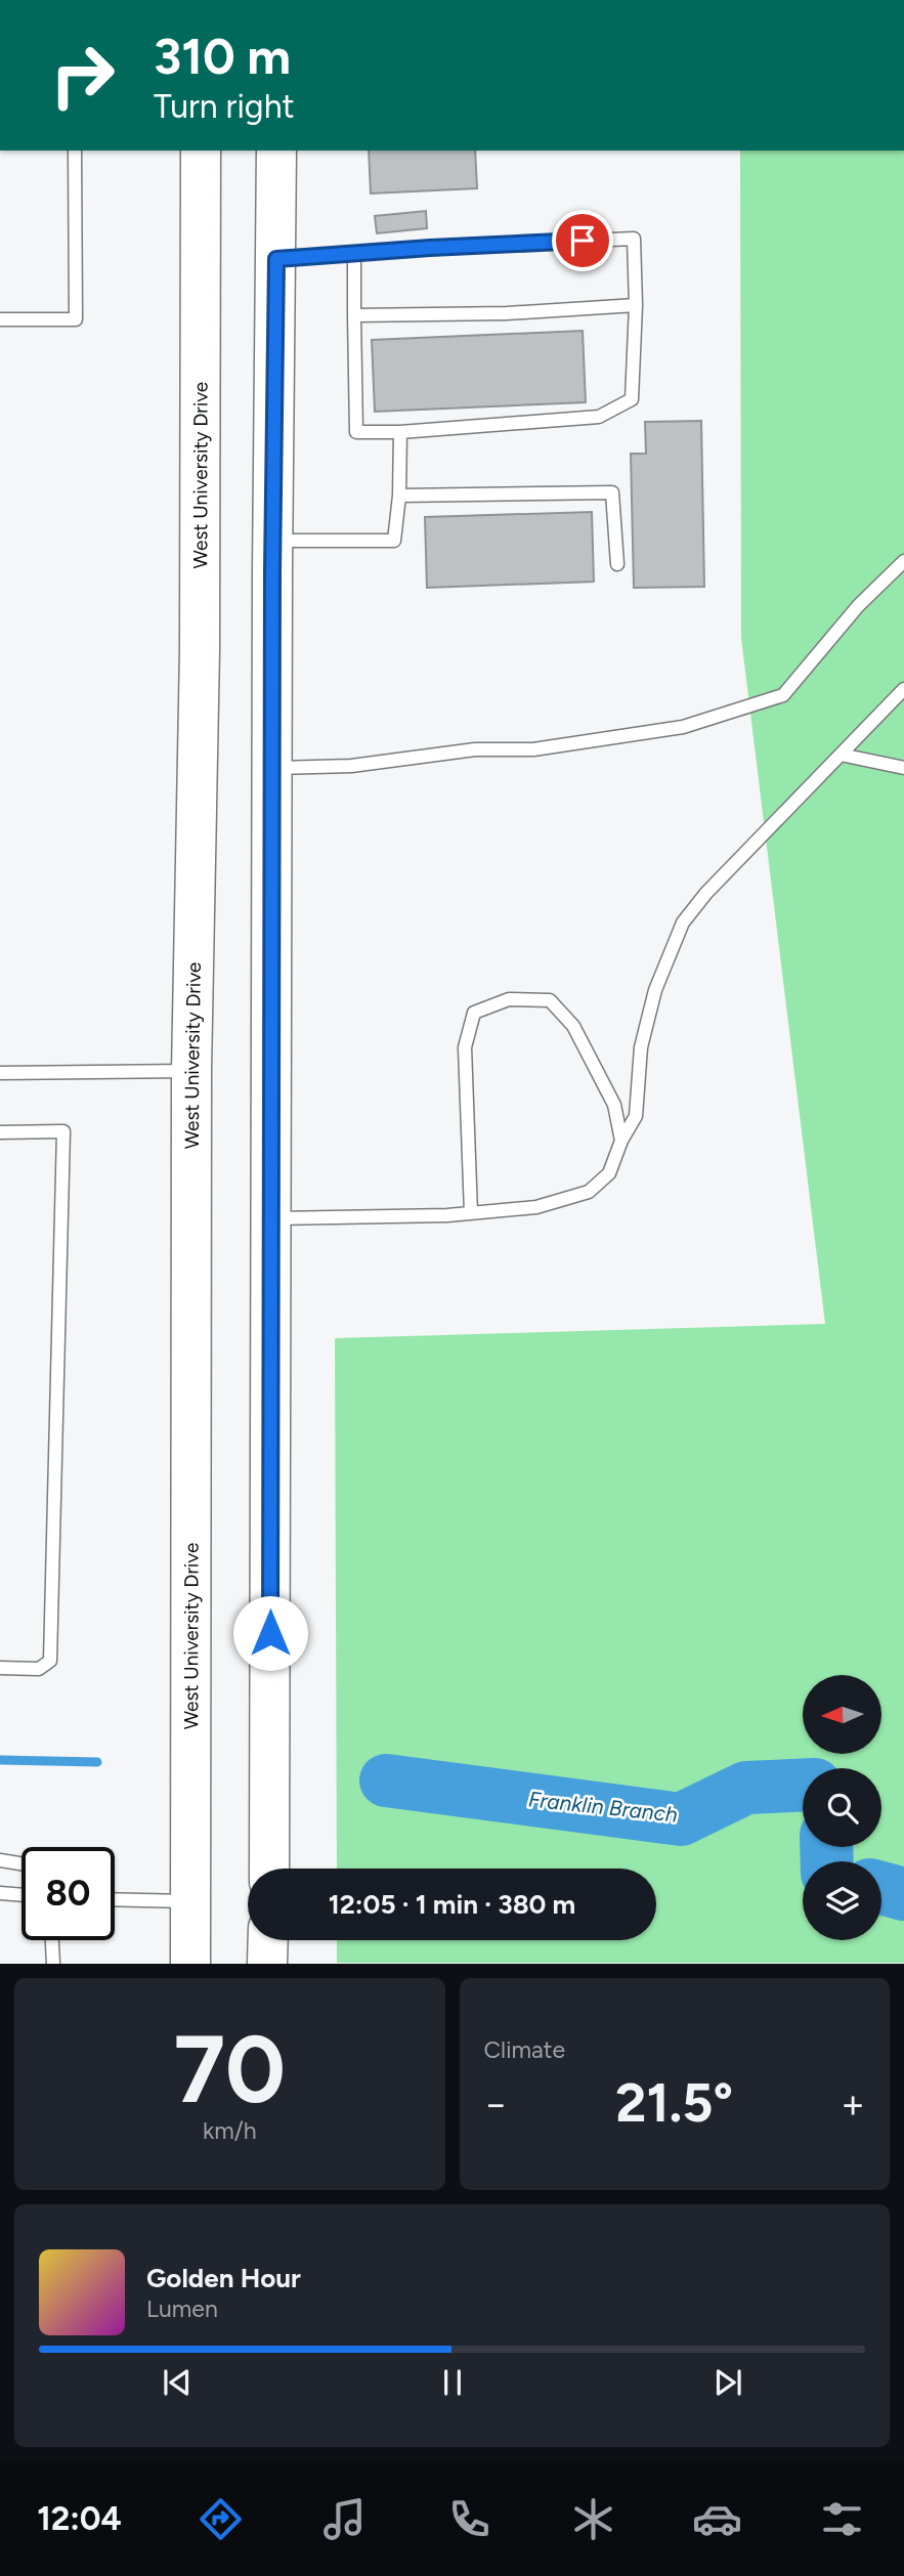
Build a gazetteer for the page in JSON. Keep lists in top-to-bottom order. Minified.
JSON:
{"streets":{"highway":["West University Drive"]},"water":["Franklin Branch"],"north":"left","page":{"turn":["310 m","Turn right"],"limit":"80","trip":"12:05 · 1 min · 380 m","tile":[["70","km/h"],"Climate"],"heat":["−","21.5°","+"],"song":["Golden Hour","Lumen"],"tabs":"12:04"}}
